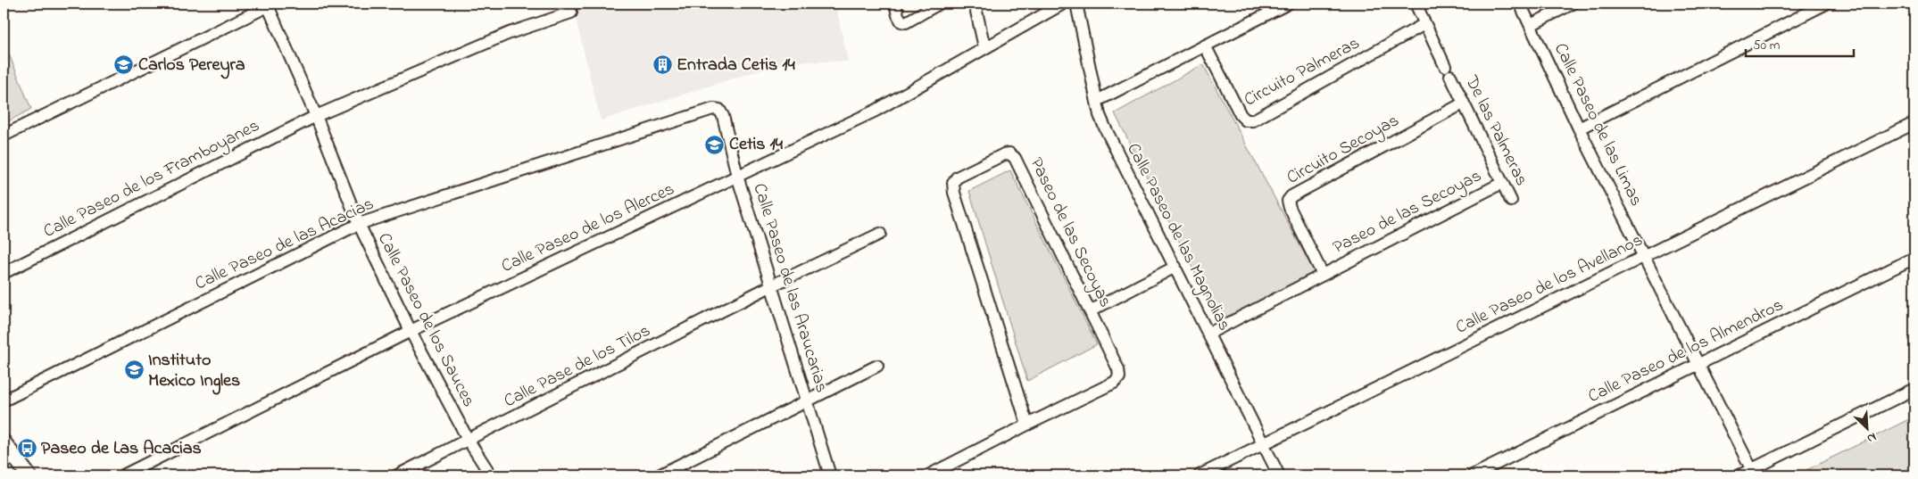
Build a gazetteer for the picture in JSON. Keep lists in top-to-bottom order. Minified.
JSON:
{"streets":{"street":["Circuito Palmeras","Calle Paseo de las Limas","De las Palmeras","Circuito Secoyas","Calle Paseo de los Framboyanes","Paseo de las Secoyas","Calle Paseo de los Alerces","Calle Paseo de las Magnolias","Calle Paseo de las Acacias","Calle Paseo de los Avellanos","Calle Paseo de las Araucarias","Calle Paseo de los Sauces","Calle Paseo de los Almendros","Calle Pase de los Tilos"]},"crossings":[["Circuito Palmeras","De las Palmeras"],["Calle Paseo de las Limas","Calle Paseo de los Avellanos"],["Calle Paseo de las Limas","Calle Paseo de los Almendros"],["De las Palmeras","Circuito Secoyas"],["De las Palmeras","Paseo de las Secoyas"],["Circuito Secoyas","Paseo de las Secoyas"],["Calle Paseo de los Framboyanes","Calle Paseo de los Sauces"],["Paseo de las Secoyas","Calle Paseo de las Magnolias"],["Calle Paseo de los Alerces","Calle Paseo de las Araucarias"],["Calle Paseo de los Alerces","Calle Paseo de los Sauces"],["Calle Paseo de las Magnolias","Calle Paseo de los Avellanos"],["Calle Paseo de las Acacias","Calle Paseo de las Araucarias"],["Calle Paseo de las Acacias","Calle Paseo de los Sauces"],["Calle Paseo de las Araucarias","Calle Pase de los Tilos"],["Calle Paseo de los Sauces","Calle Pase de los Tilos"]],"places":{"school or university":["Carlos Pereyra","Cetis 14","Instituto Mexico Ingles"],"building":["Entrada Cetis 14"],"bus stop":["Paseo de Las Acacias"]},"scale_bar":"50 m","north":"bottom right"}
